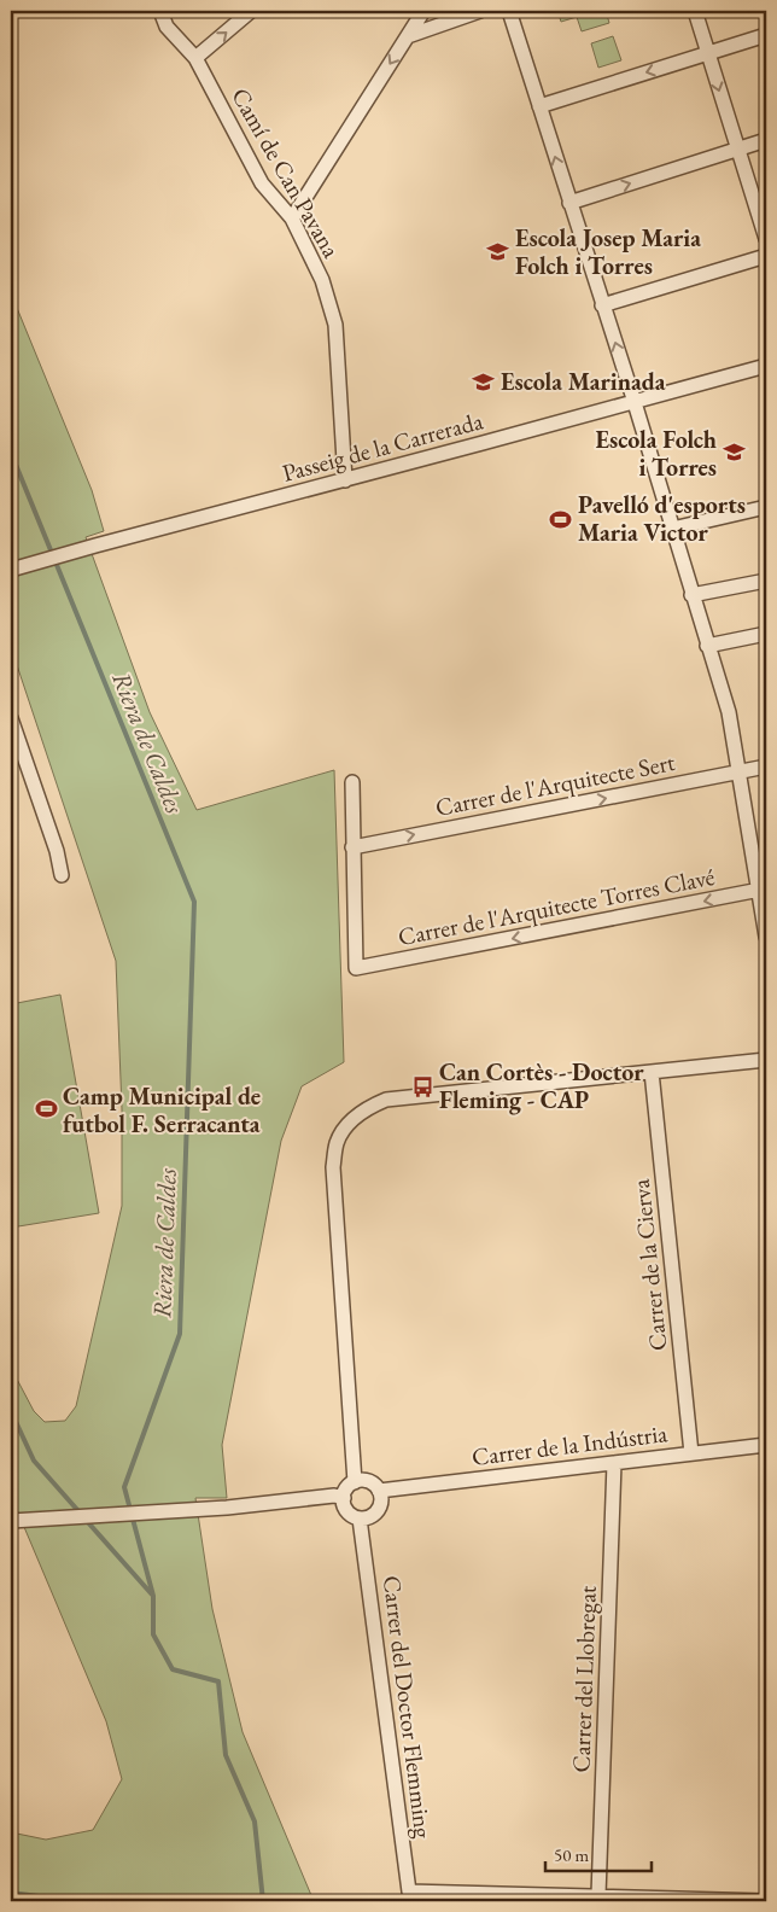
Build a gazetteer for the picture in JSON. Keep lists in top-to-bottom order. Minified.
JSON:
{"streets":{"street":["Camí de Can Pavana","Passeig de la Carrerada","Carrer de l'Arquitecte Sert","Carrer de l'Arquitecte Torres Clavé","Carrer de la Cierva","Carrer de la Indústria","Carrer del Llobregat","Carrer del Doctor Flemming"]},"crossings":[["Camí de Can Pavana","Passeig de la Carrerada"],["Carrer de l'Arquitecte Sert","Carrer de l'Arquitecte Torres Clavé"],["Carrer de la Cierva","Carrer de la Indústria"],["Carrer de la Indústria","Carrer del Llobregat"],["Carrer de la Indústria","Carrer del Doctor Flemming"]],"one_way":["Carrer de l'Arquitecte Sert"],"water":["Riera de Caldes"],"places":{"school or university":["Escola Josep Maria Folch i Torres","Escola Marinada","Escola Folch i Torres"],"sports":["Pavelló d'esports Maria Victor","Camp Municipal de futbol F. Serracanta"],"bus stop":["Can Cortès - Doctor Fleming - CAP"]},"scale_bar":"50 m"}
